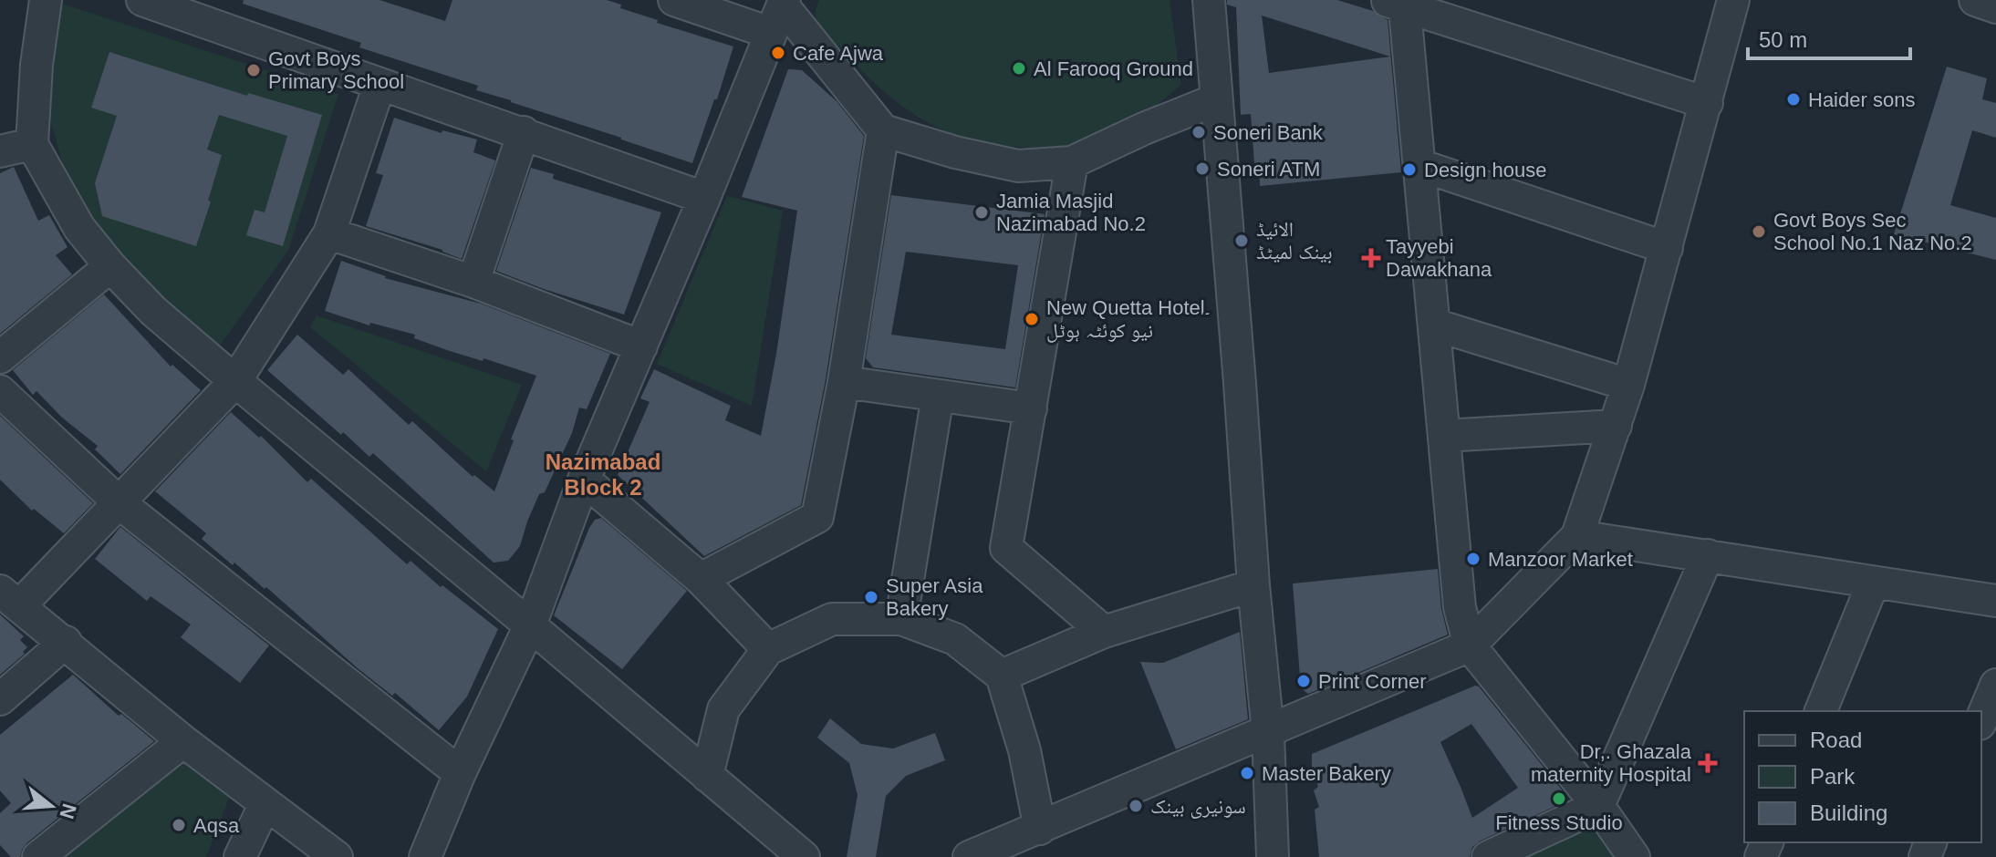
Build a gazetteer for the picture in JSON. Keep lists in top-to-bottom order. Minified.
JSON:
{"districts":["Nazimabad Block 2"],"places":{"other":["Cafe Ajwa","Al Farooq Ground","Govt Boys Primary School","Haider sons","Soneri Bank","Soneri ATM","Design house","Jamia Masjid Nazimabad No.2","Govt Boys Sec School No.1 Naz No.2","الائیڈ بینک لمیٹڈ","New Quetta Hotel۔ نیو کوئٹہ ہوٹل","Manzoor Market","Super Asia Bakery","Print Corner","Master Bakery","Fitness Studio","سونیری بینک","Aqsa"],"health":["Tayyebi Dawakhana","Dr,. Ghazala maternity Hospital"]},"legend":["Road","Park","Building"],"scale_bar":"50 m","north":"right"}
